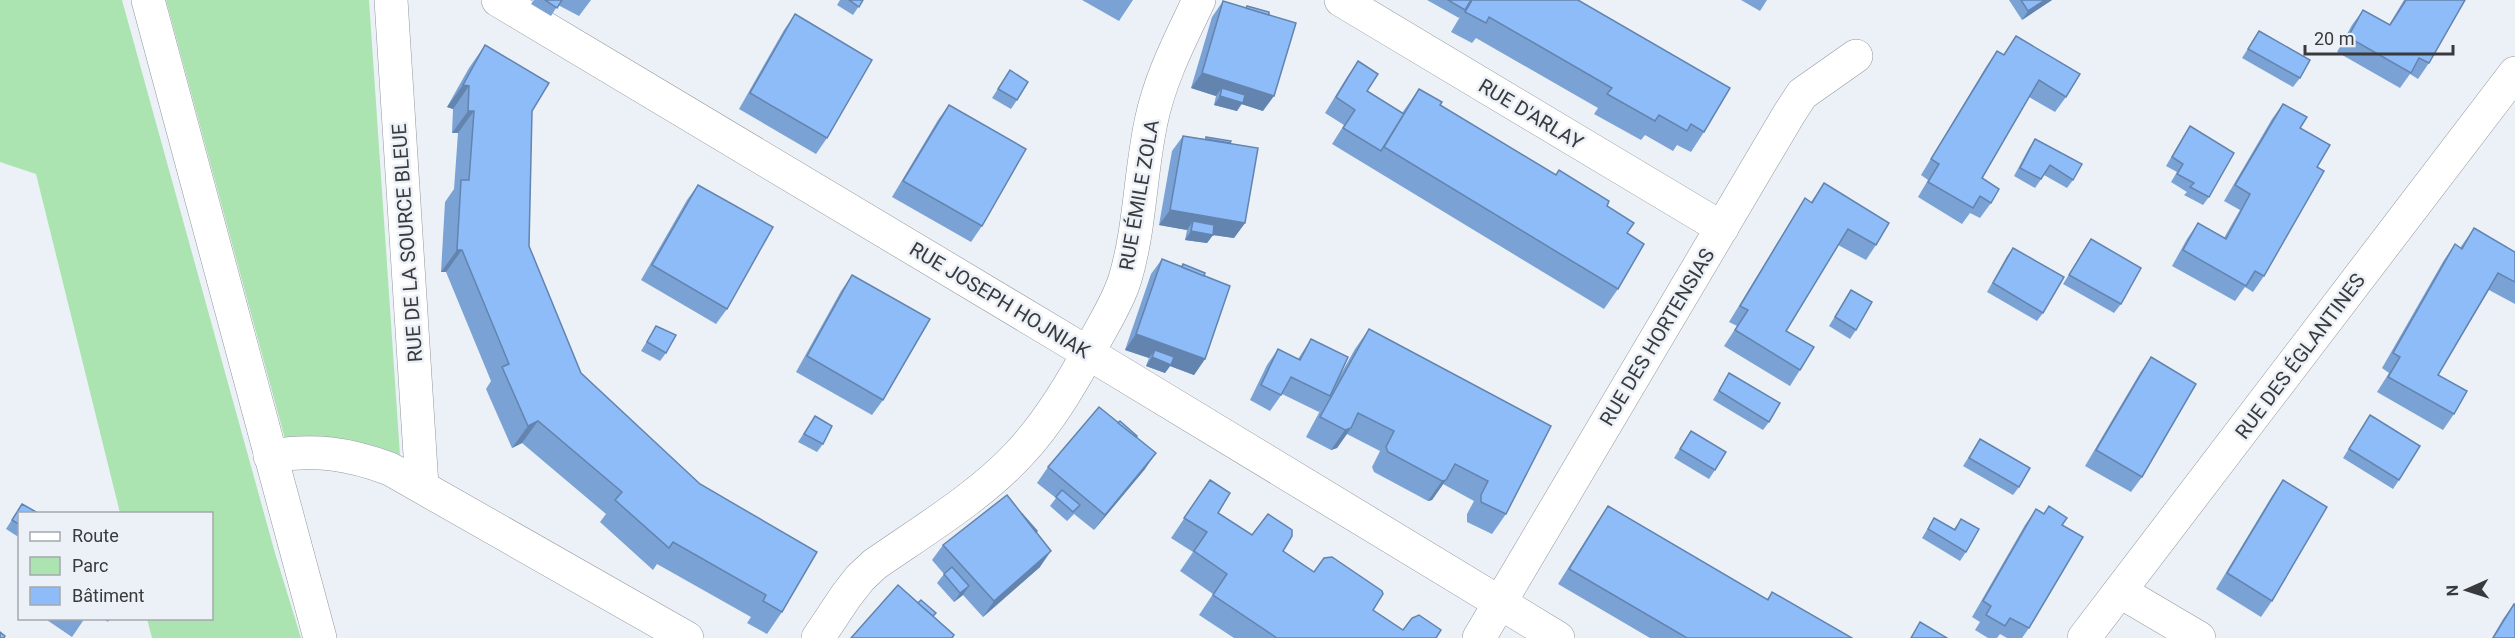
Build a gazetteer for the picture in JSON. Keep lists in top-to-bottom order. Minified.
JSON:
{"streets":{"street":["RUE D'ARLAY","RUE ÉMILE ZOLA","RUE DE LA SOURCE BLEUE","RUE JOSEPH HOJNIAK","RUE DES HORTENSIAS","RUE DES ÉGLANTINES"]},"crossings":[["RUE D'ARLAY","RUE DES HORTENSIAS"],["RUE ÉMILE ZOLA","RUE JOSEPH HOJNIAK"],["RUE JOSEPH HOJNIAK","RUE DES HORTENSIAS"]],"legend":["Route","Parc","Bâtiment"],"scale_bar":"20 m","north":"left"}
